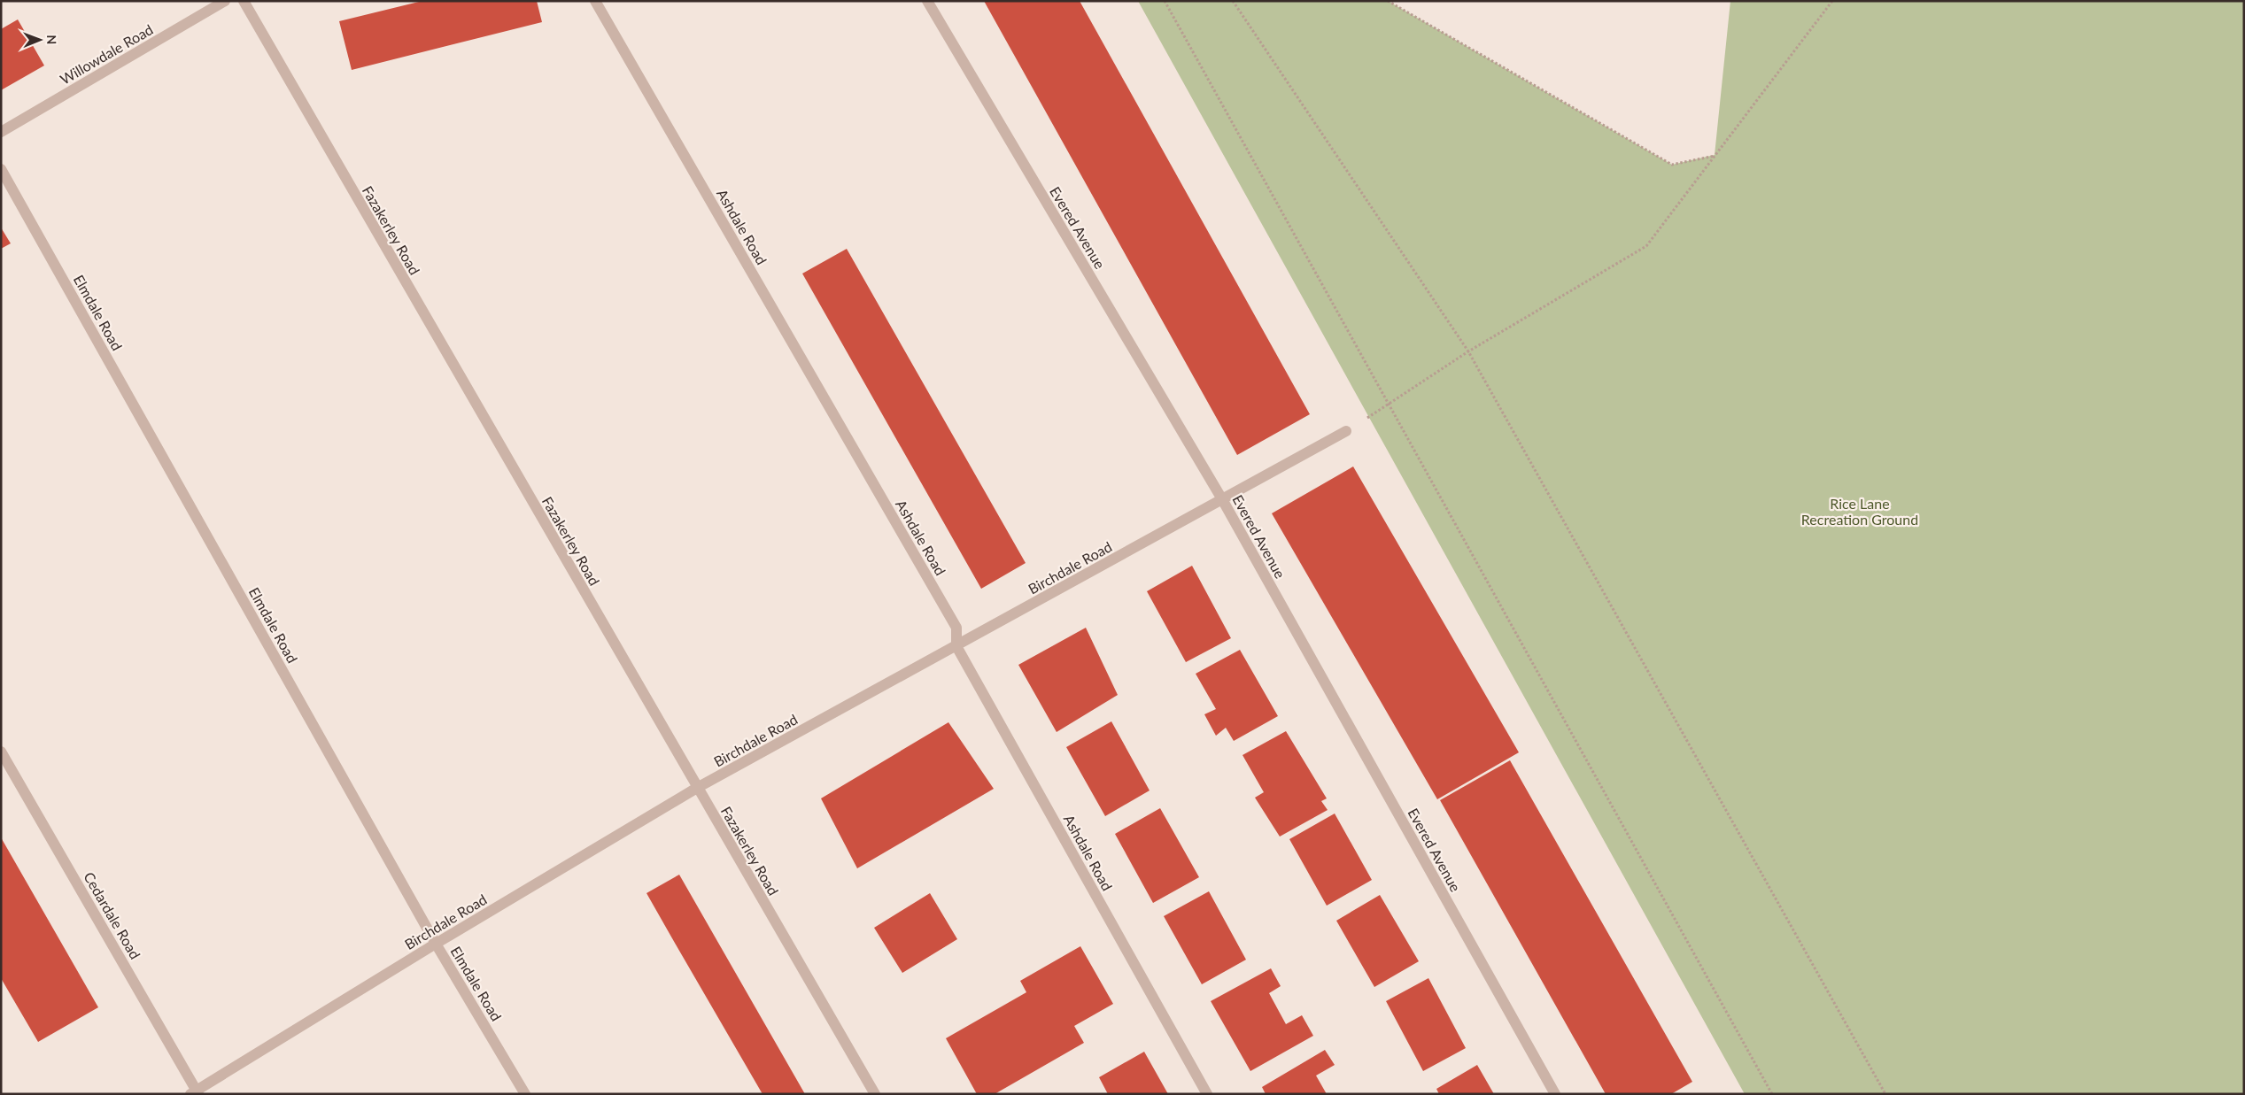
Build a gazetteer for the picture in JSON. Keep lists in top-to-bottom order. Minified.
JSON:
{"streets":{"street":["Willowdale Road","Ashdale Road","Evered Avenue","Fazakerley Road","Elmdale Road","Birchdale Road","Cedardale Road"]},"crossings":[["Ashdale Road","Birchdale Road"],["Evered Avenue","Birchdale Road"],["Fazakerley Road","Birchdale Road"],["Elmdale Road","Birchdale Road"],["Birchdale Road","Cedardale Road"]],"parks":["Rice Lane Recreation Ground"],"north":"right"}
